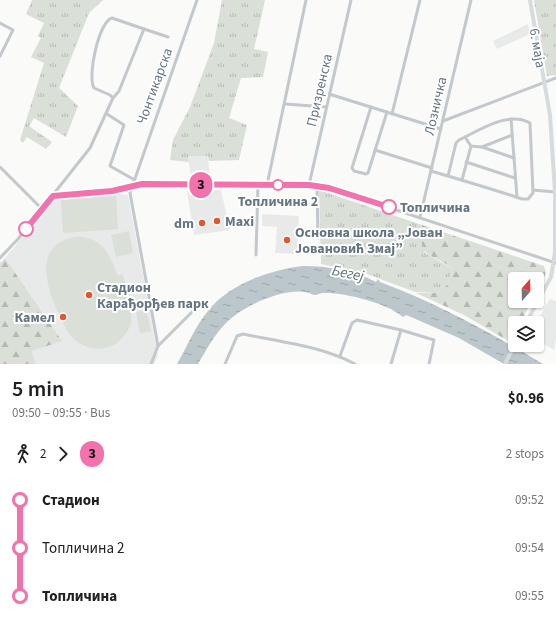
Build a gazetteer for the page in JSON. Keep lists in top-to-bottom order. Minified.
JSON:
{"streets":{"street":["6. маја","Чонтикарска","Призренска","Лозничка"]},"water":["Бегеј"],"places":["Топличина 2","Топличина","Maxi","dm","Основна школа „Јован Јовановић Змај”","Стадион Карађорђев парк","Камел"],"lines":["bus line 3"],"north":"top","page":{"on_map":"3","heading":["5 min","09:50 – 09:55 · Bus","$0.96"],"legs":["2","3","2 stops"],"list":[{"name":"Стадион","value":"09:52"},{"name":"Топличина 2","value":"09:54"},{"name":"Топличина","value":"09:55"}]}}
